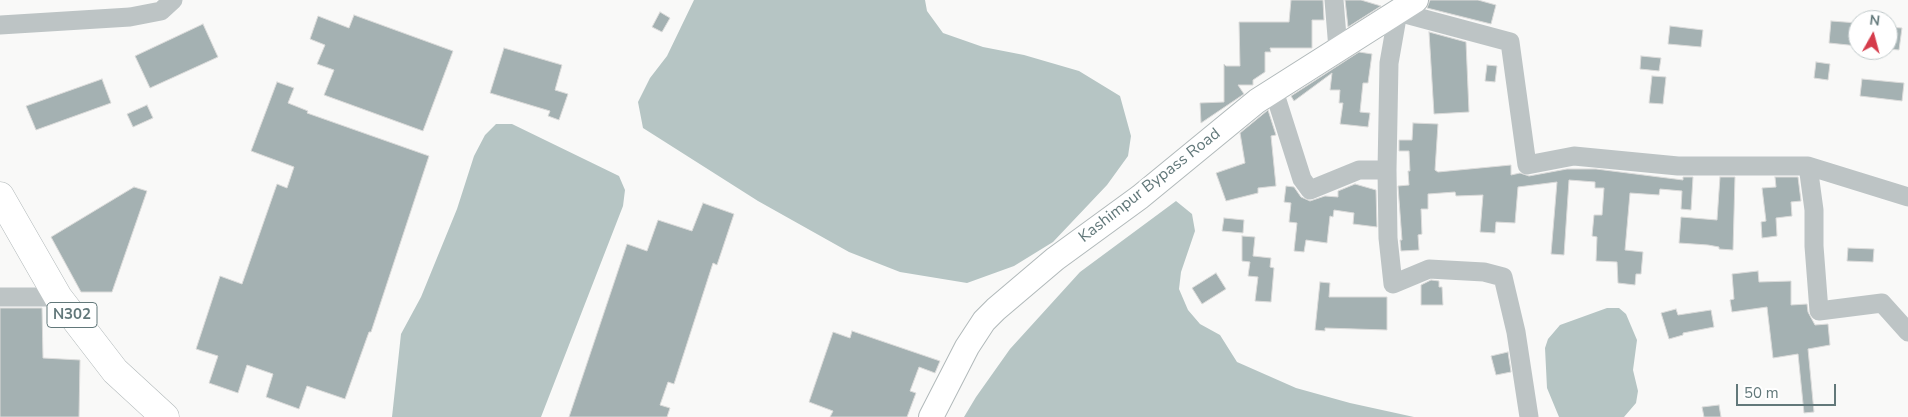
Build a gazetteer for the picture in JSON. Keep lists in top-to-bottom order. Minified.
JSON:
{"streets":{"highway":["N302"],"main road":["Kashimpur Bypass Road"]},"scale_bar":"50 m","north":"top"}
